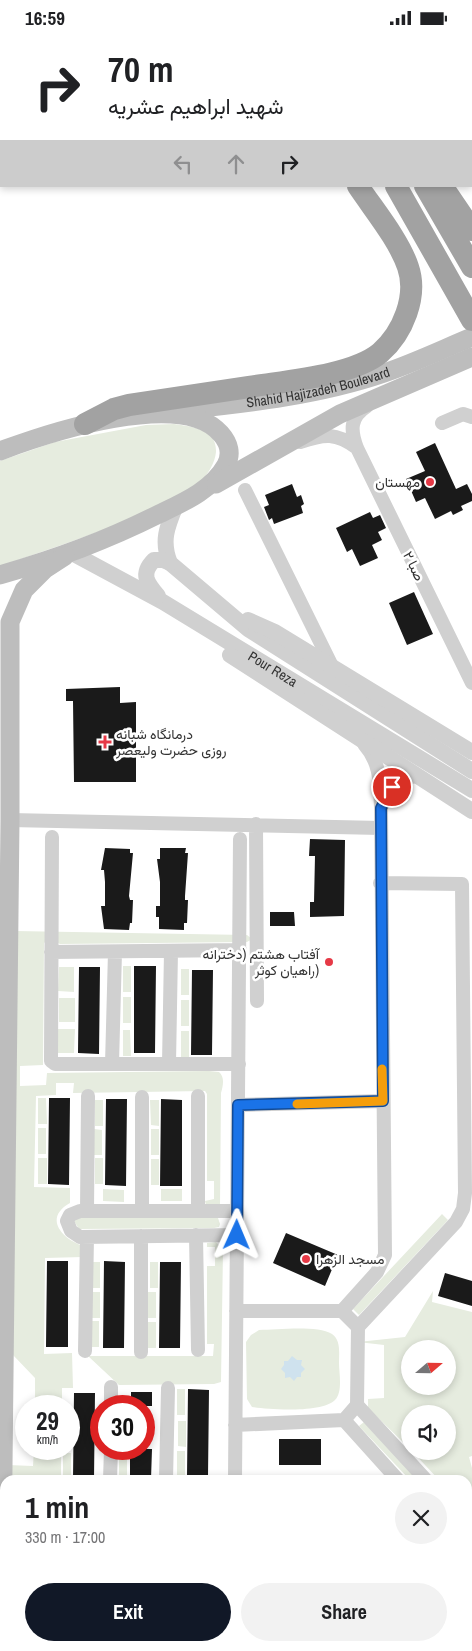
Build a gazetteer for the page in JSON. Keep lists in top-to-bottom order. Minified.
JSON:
{"streets":{"main road":["Shahid Hajizadeh Boulevard"],"street":["صبا ۲","Pour Reza"]},"crossings":[["Shahid Hajizadeh Boulevard","صبا ۲"],["Shahid Hajizadeh Boulevard","Pour Reza"]],"places":{"other":["مهستان","آفتاب هشتم (دخترانه راهیان کوثر)","مسجد الزهرا"],"health":["درمانگاه شبانه روزی حضرت ولیعصر"]},"north":"right","page":{"status":"16:59","turn":["70 m","شهید ابراهیم عشریه"],"speed":"29 km/h","limit":"30","heading":["1 min","330 m · 17:00"],"buttons":["Exit","Share"]}}
